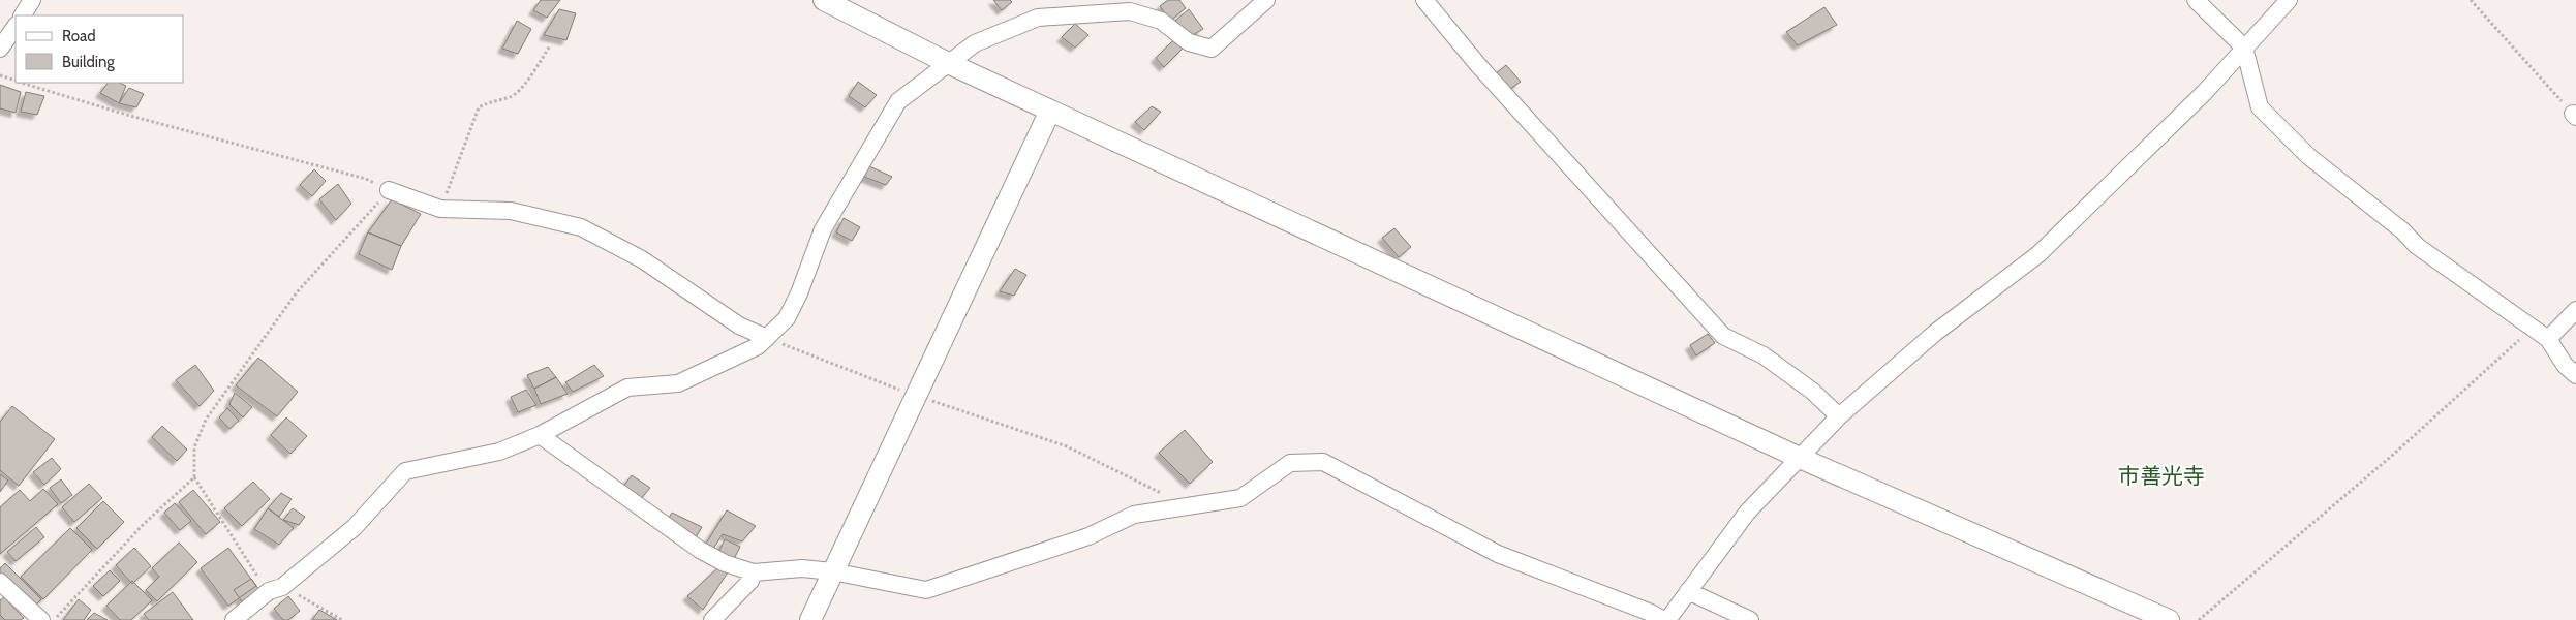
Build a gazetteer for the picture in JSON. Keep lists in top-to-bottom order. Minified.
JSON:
{"districts":["市善光寺"],"legend":["Road","Building"]}
